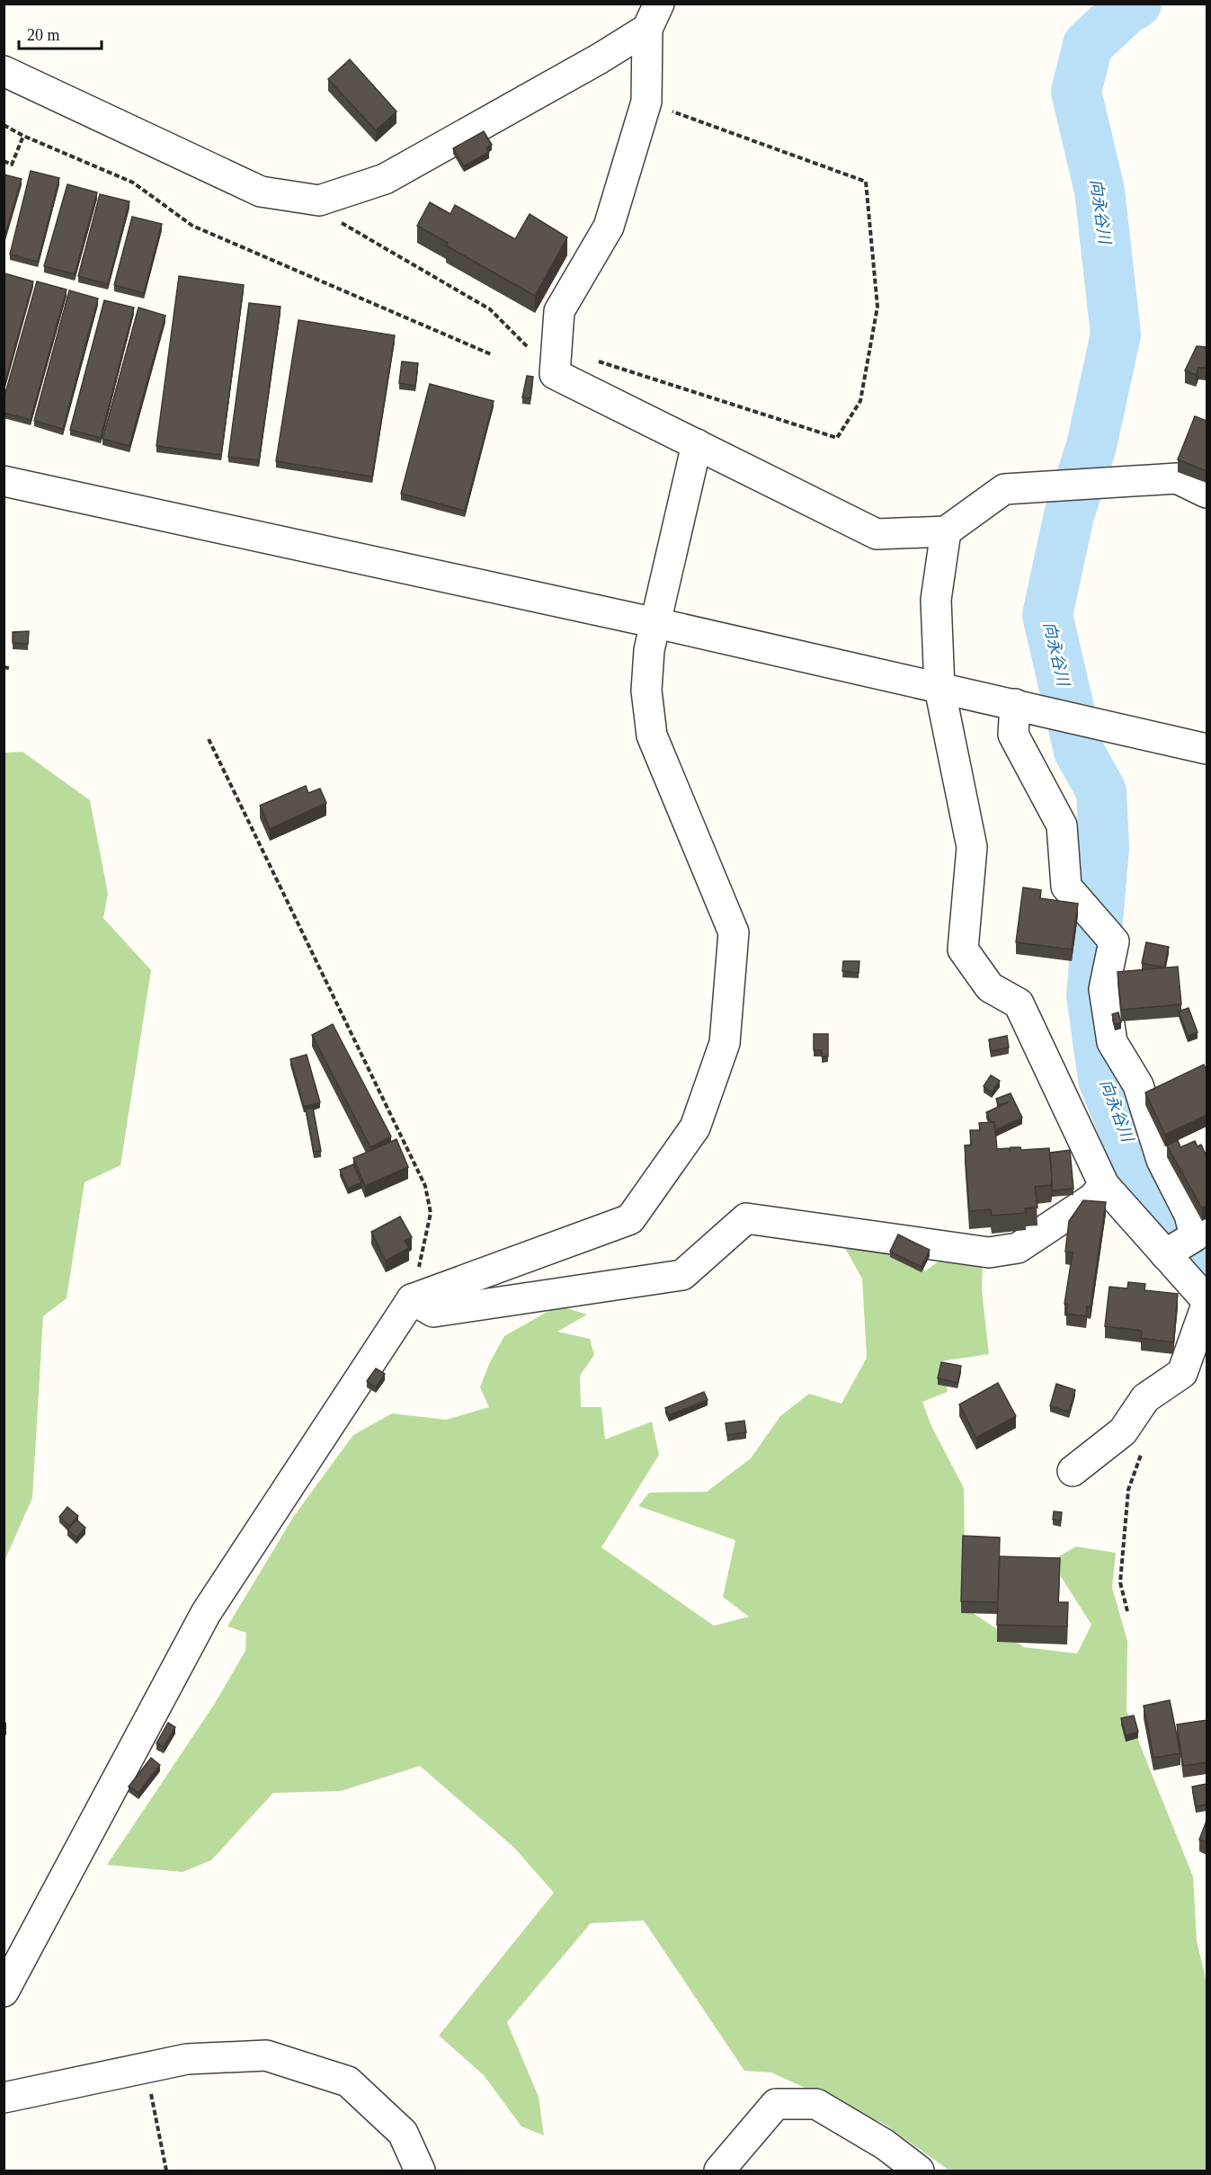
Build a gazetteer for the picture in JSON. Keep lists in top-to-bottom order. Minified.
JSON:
{"water":["向永谷川"],"scale_bar":"20 m"}
